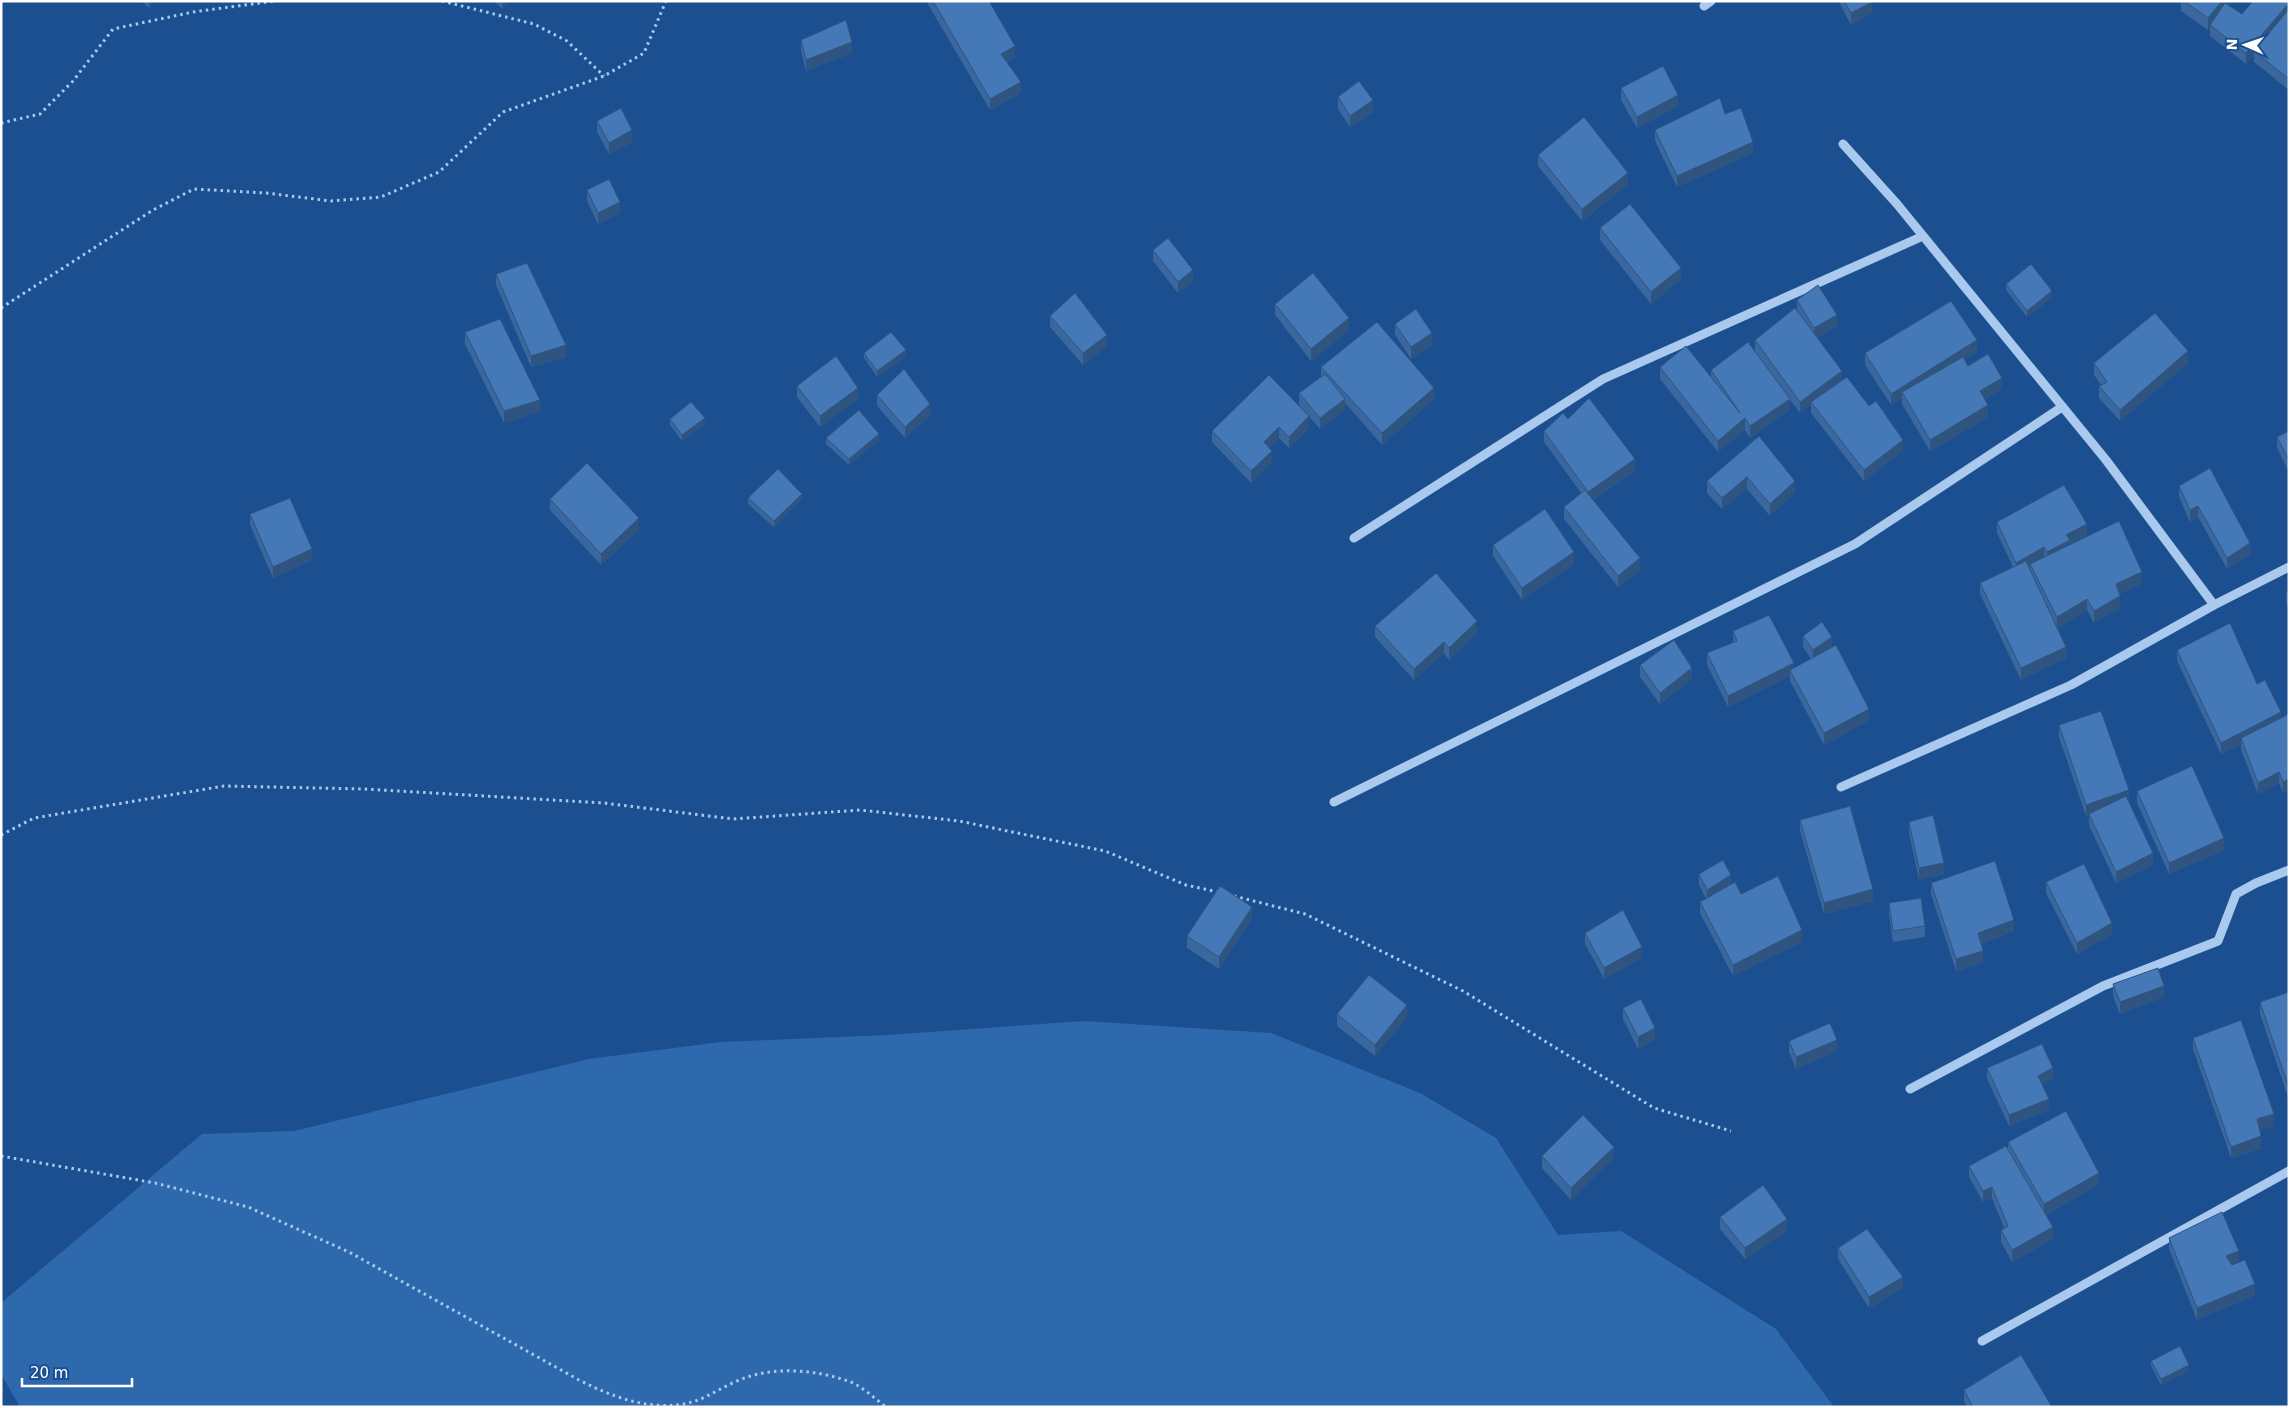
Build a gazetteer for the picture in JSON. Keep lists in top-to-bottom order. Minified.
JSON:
{"scale_bar":"20 m","north":"left"}
